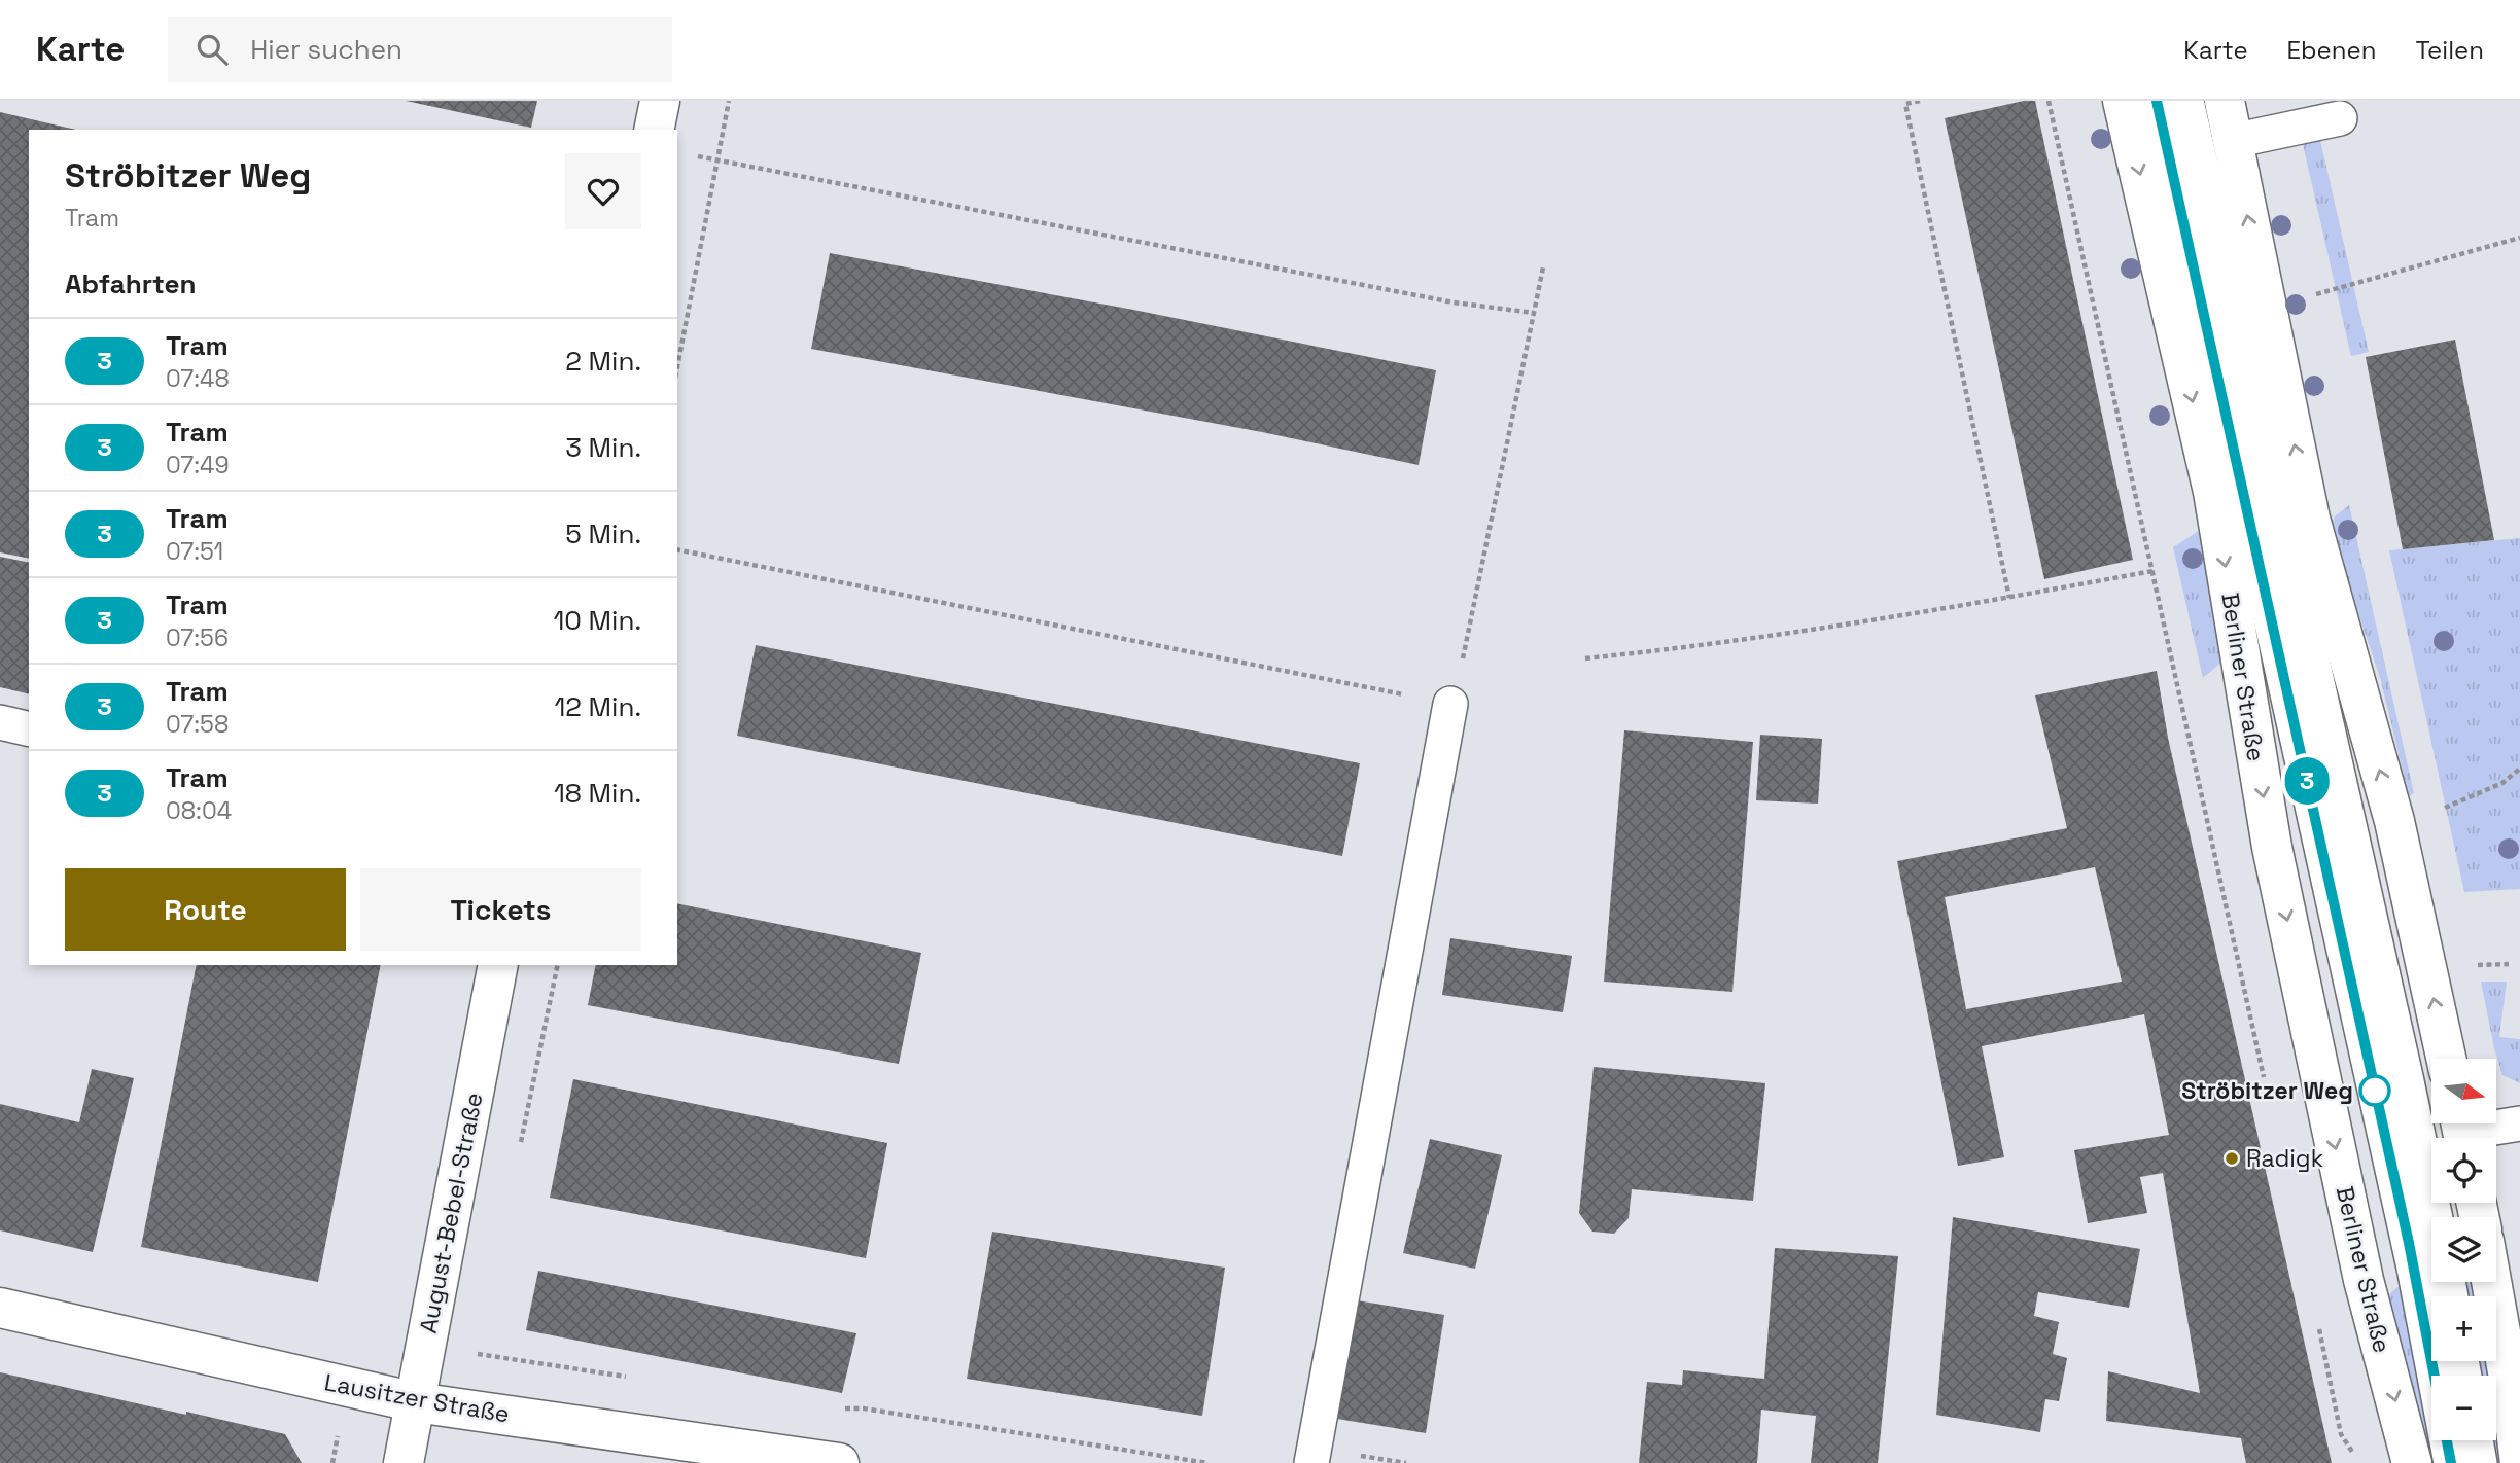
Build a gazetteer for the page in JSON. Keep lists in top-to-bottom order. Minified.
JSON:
{"streets":{"street":["Berliner Straße","August-Bebel-Straße","Lausitzer Straße"]},"crossings":[["August-Bebel-Straße","Lausitzer Straße"]],"places":["Ströbitzer Weg","Radigk"],"lines":["tram line 3"],"north":"right","page":{"header":"Karte","search":"Hier suchen","nav":["Karte","Ebenen","Teilen"],"on_map":"3","heading":[["Ströbitzer Weg","Tram"],"Abfahrten"],"list":[{"mark":"3","name":"Tram","note":"07:48","value":"2 Min."},{"mark":"3","name":"Tram","note":"07:49","value":"3 Min."},{"mark":"3","name":"Tram","note":"07:51","value":"5 Min."},{"mark":"3","name":"Tram","note":"07:56","value":"10 Min."},{"mark":"3","name":"Tram","note":"07:58","value":"12 Min."},{"mark":"3","name":"Tram","note":"08:04","value":"18 Min."}],"buttons":["Route","Tickets"],"map_buttons":["+","−"]}}
